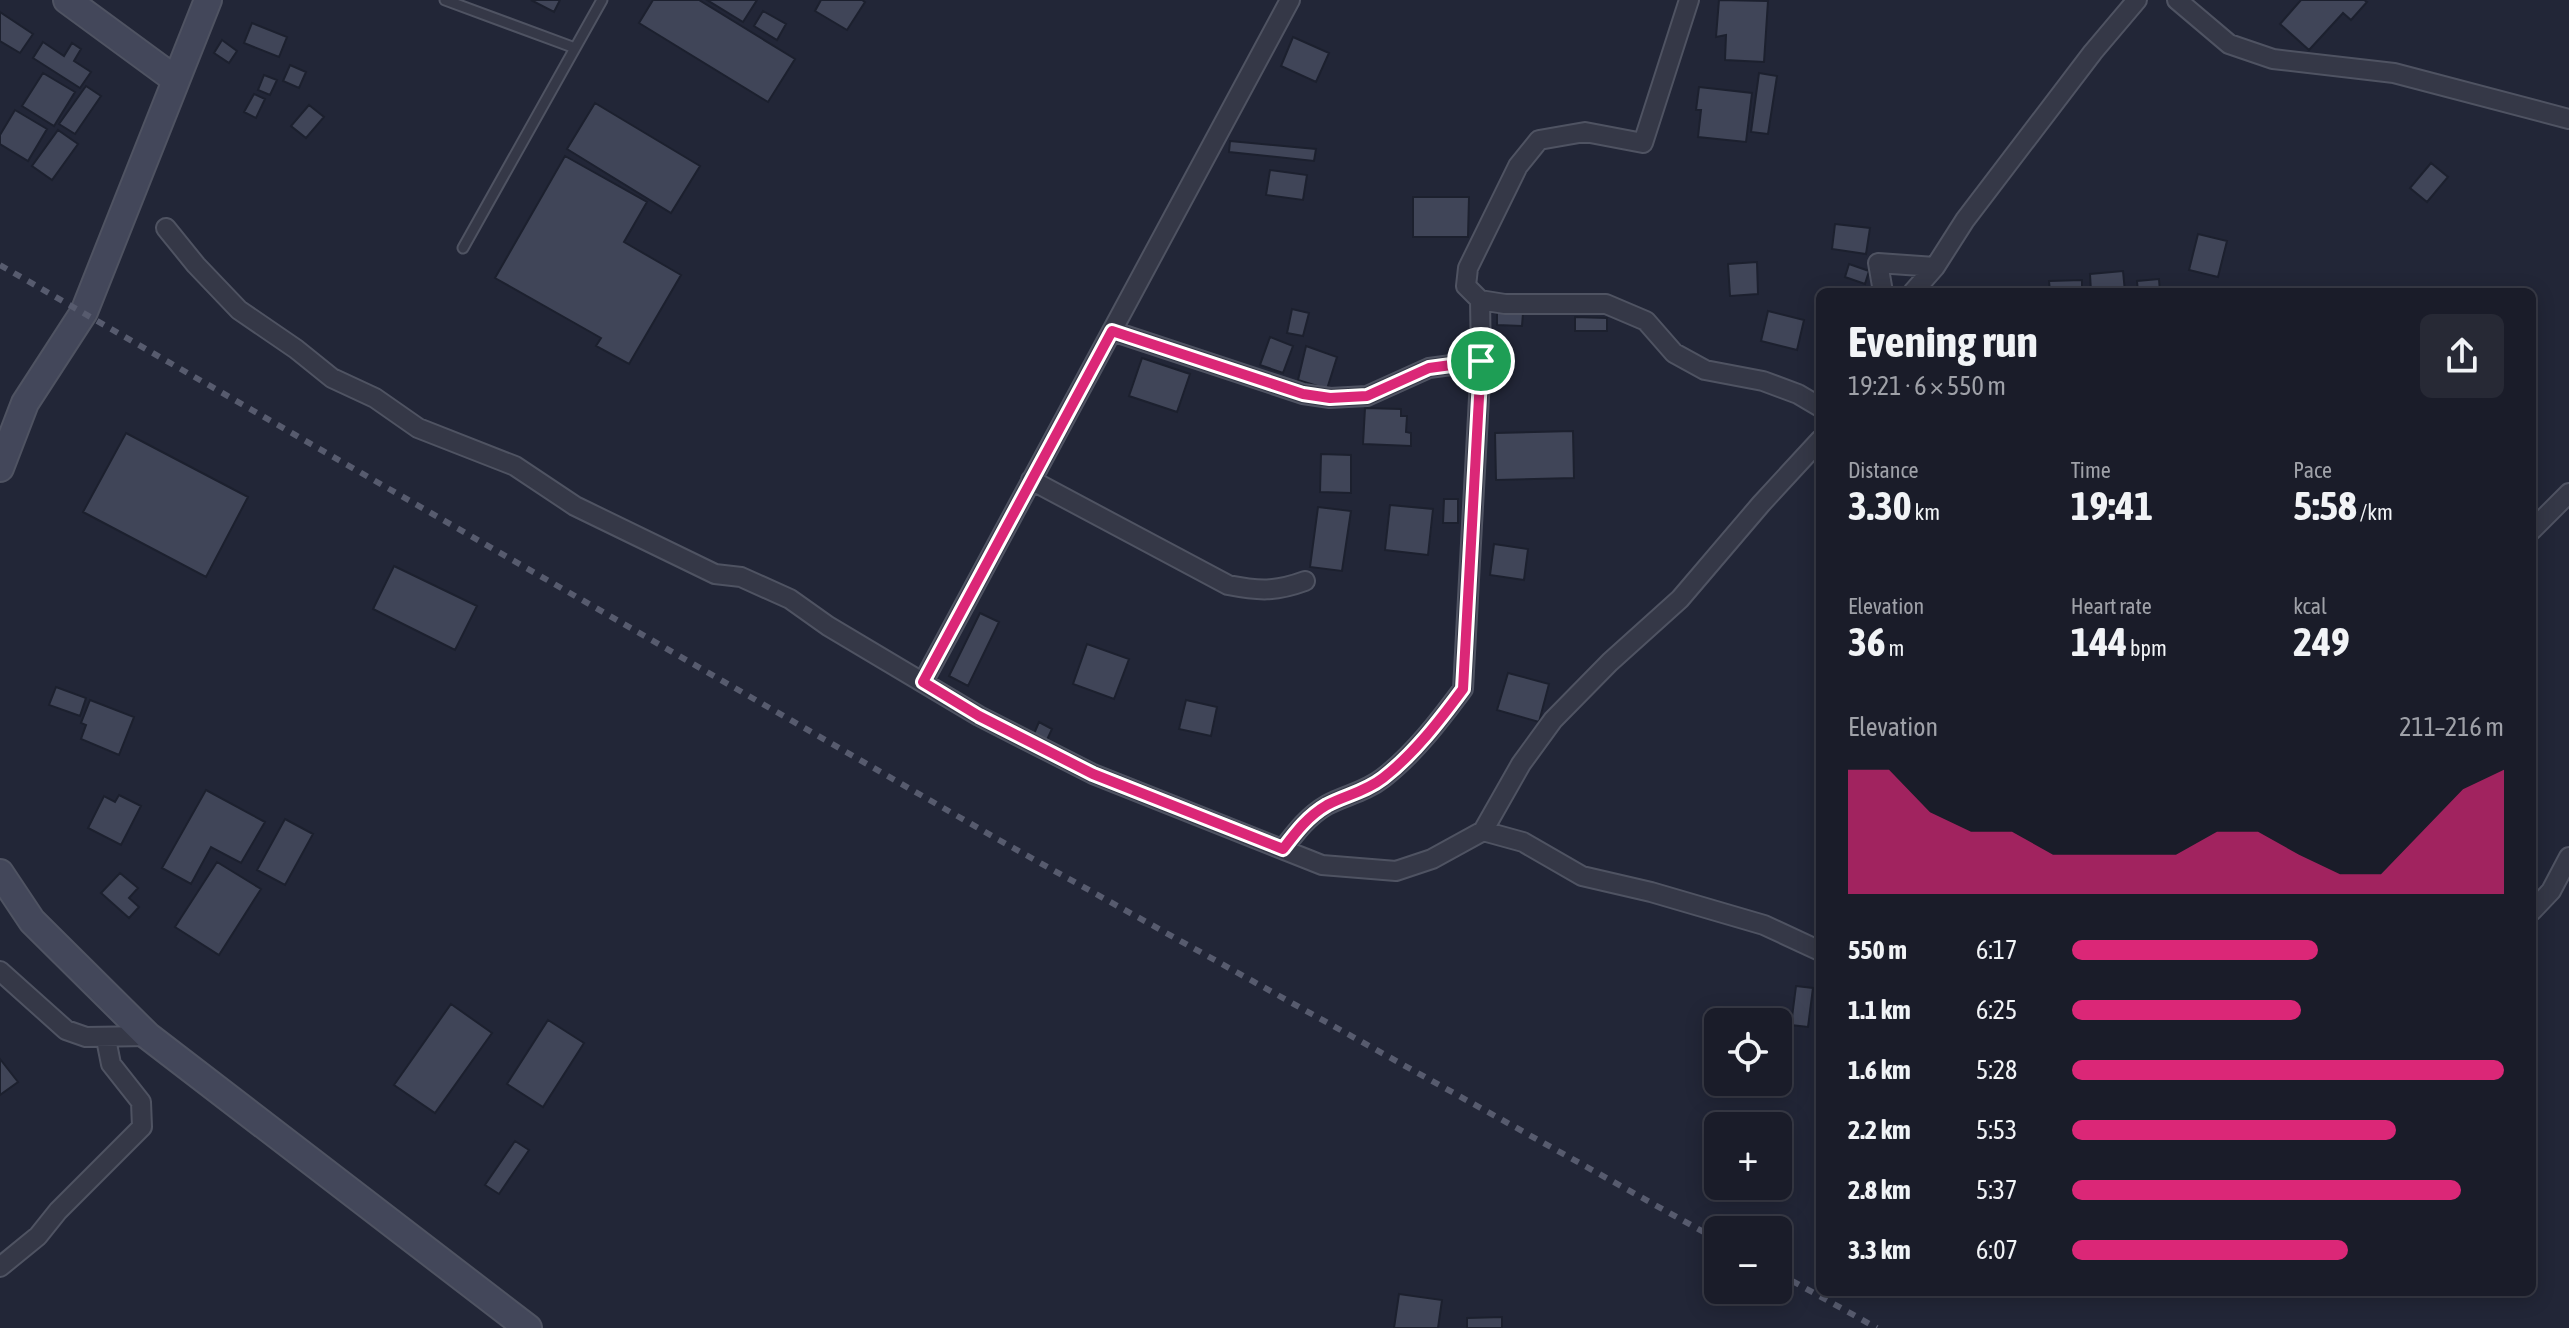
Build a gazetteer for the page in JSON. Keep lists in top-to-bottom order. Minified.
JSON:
{"page":{"heading":["Evening run","19:21 · 6 × 550 m"],"stats":[["Distance","3.30 km"],["Time","19:41"],["Pace","5:58 /km"],["Elevation","36 m"],["Heart rate","144 bpm"],["kcal","249"]],"chart":["Elevation","211–216 m"],"list":[{"name":"550 m","note":"6:17"},{"name":"1.1 km","note":"6:25"},{"name":"1.6 km","note":"5:28"},{"name":"2.2 km","note":"5:53"},{"name":"2.8 km","note":"5:37"},{"name":"3.3 km","note":"6:07"}],"map_buttons":["+","−"]}}
